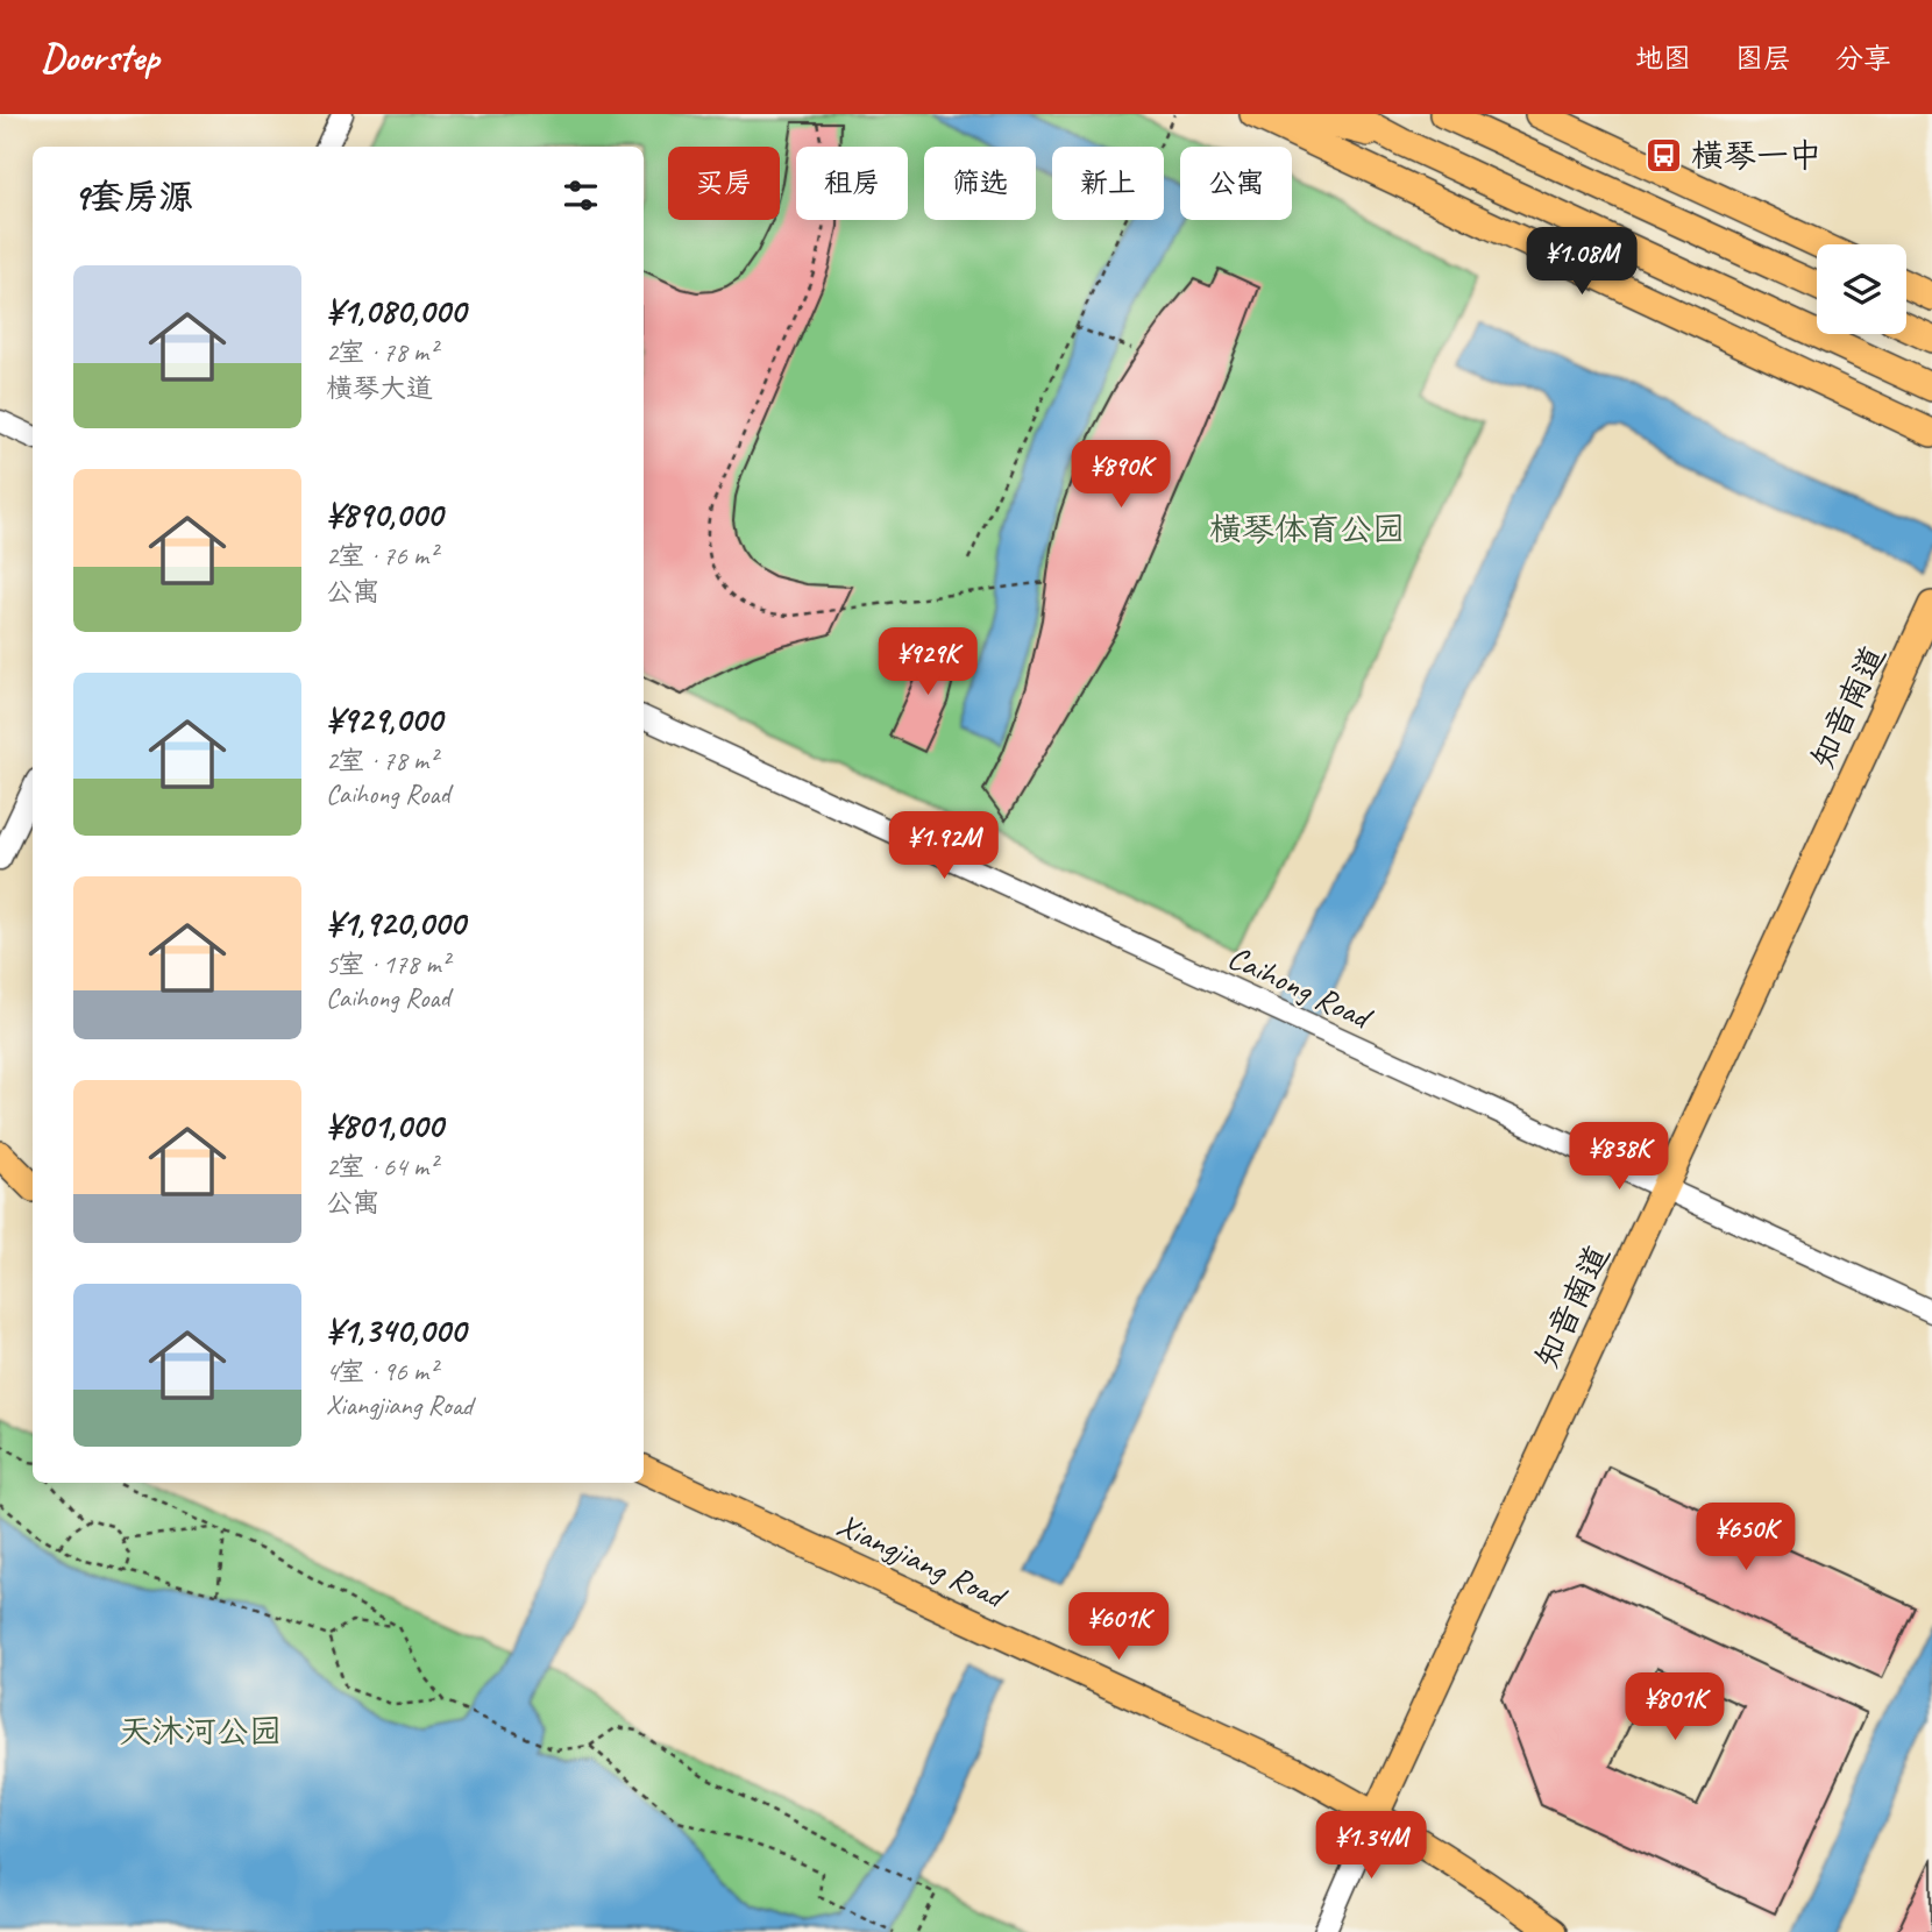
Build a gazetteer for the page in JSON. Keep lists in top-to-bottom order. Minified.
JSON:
{"streets":{"main road":["知音南道","Xiangjiang Road"],"street":["Caihong Road"]},"crossings":[["知音南道","Caihong Road"],["知音南道","Xiangjiang Road"]],"parks":["横琴体育公园","天沐河公园"],"places":{"bus stop":["横琴一中"]},"page":{"header":"Doorstep","nav":["地图","图层","分享"],"chip":["买房","租房","筛选","新上","公寓"],"heading":"9套房源","price":["¥1.08M","¥890K","¥929K","¥1.92M","¥838K","¥650K","¥601K","¥801K","¥1.34M"],"list":[{"name":"¥1,080,000","note":"2室 · 78 m² · 横琴大道"},{"name":"¥890,000","note":"2室 · 76 m² · 公寓"},{"name":"¥929,000","note":"2室 · 78 m² · Caihong Road"},{"name":"¥1,920,000","note":"5室 · 178 m² · Caihong Road"},{"name":"¥801,000","note":"2室 · 64 m² · 公寓"},{"name":"¥1,340,000","note":"4室 · 96 m² · Xiangjiang Road"}]}}
